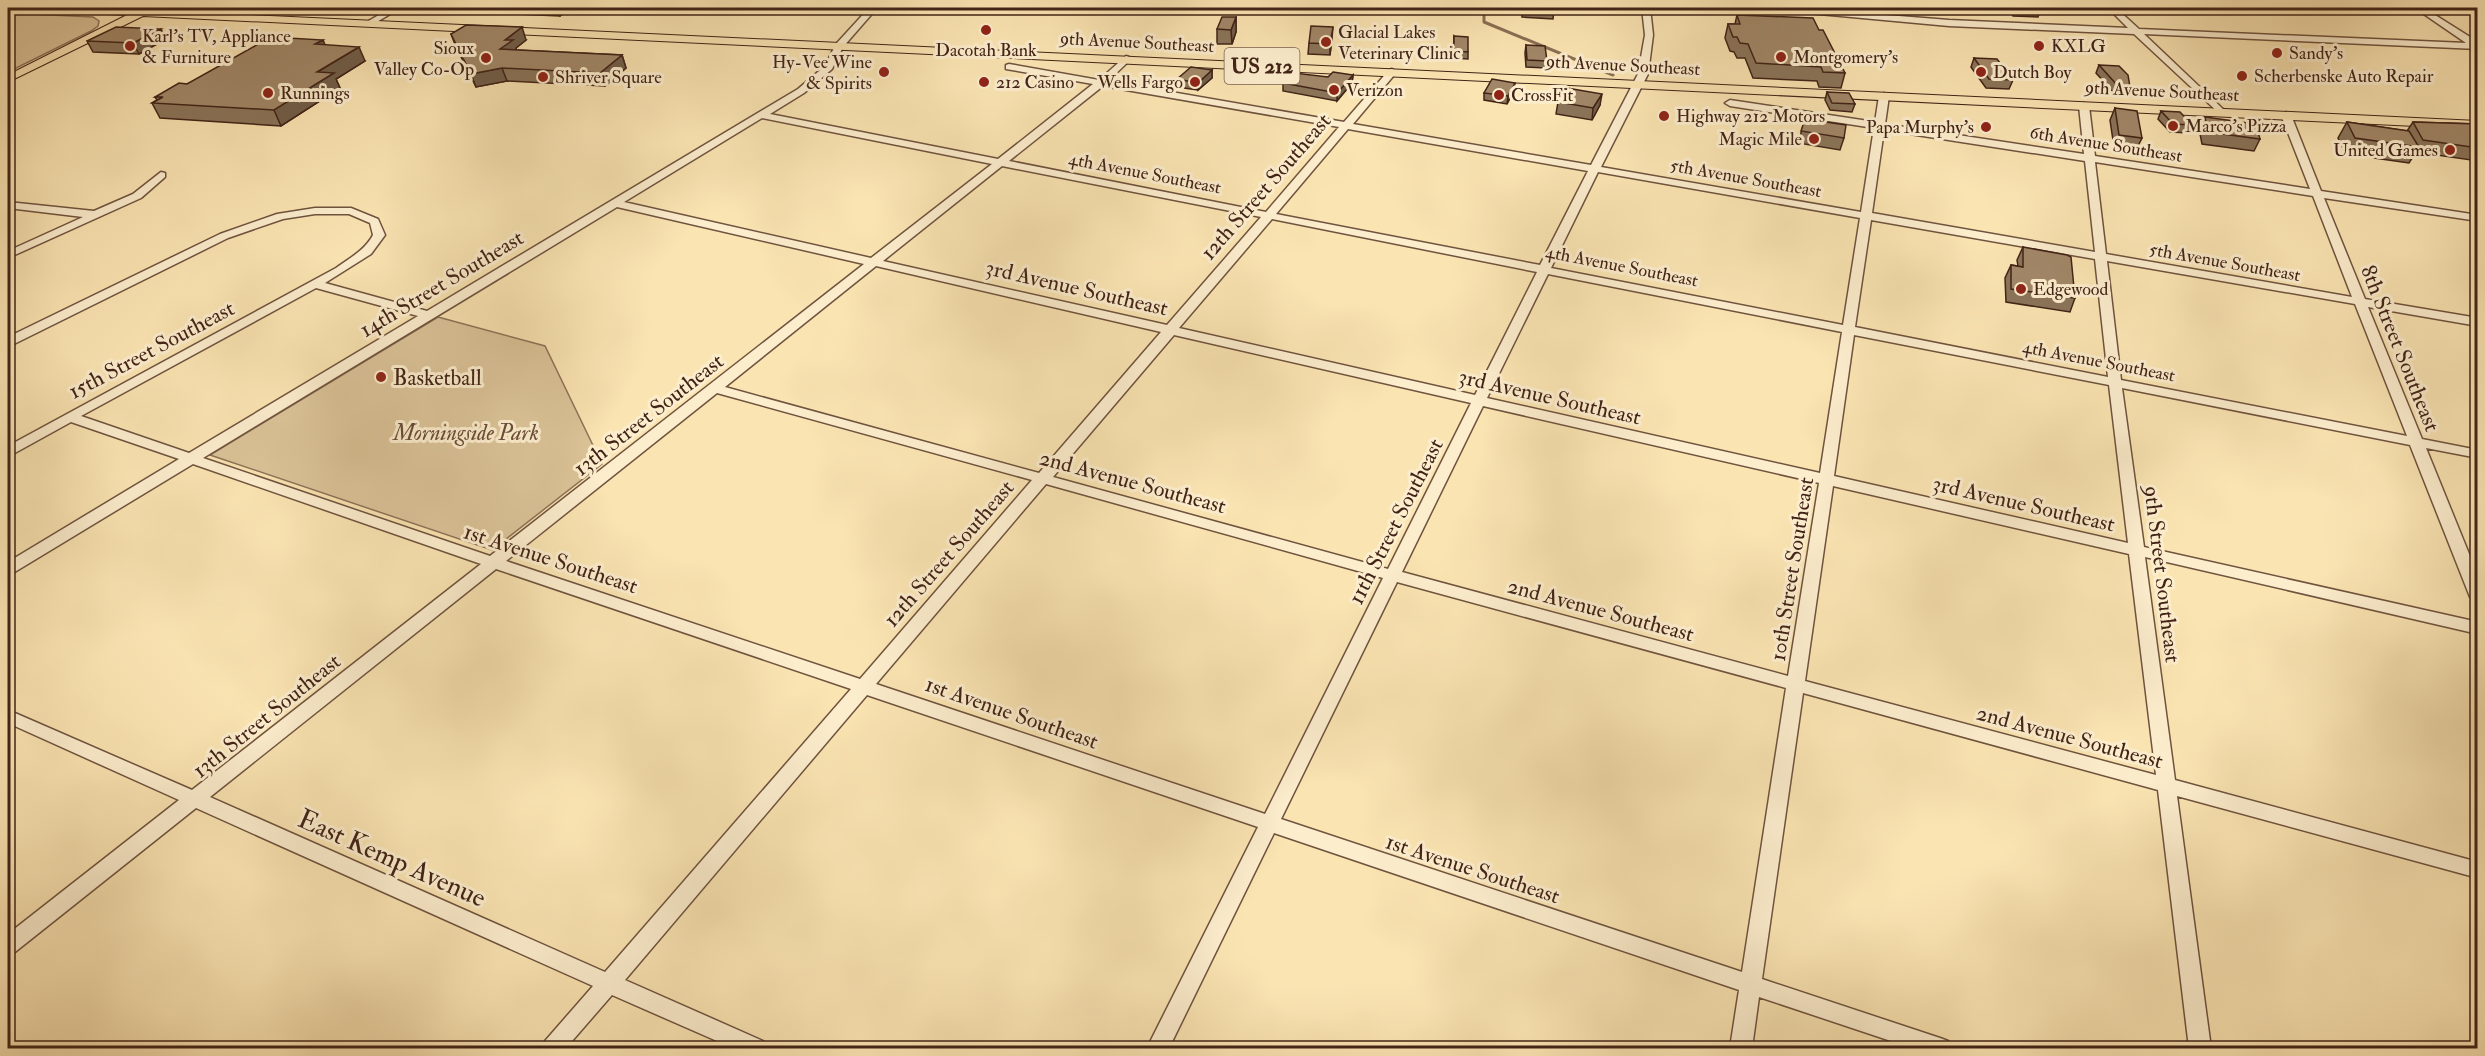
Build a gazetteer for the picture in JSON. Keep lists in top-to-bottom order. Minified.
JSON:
{"streets":{"main road":["9th Avenue Southeast","US 212"],"street":["6th Avenue Southeast","4th Avenue Southeast","5th Avenue Southeast","12th Street Southeast","14th Street Southeast","3rd Avenue Southeast","8th Street Southeast","15th Street Southeast","13th Street Southeast","2nd Avenue Southeast","11th Street Southeast","1st Avenue Southeast","10th Street Southeast","9th Street Southeast","East Kemp Avenue"]},"crossings":[["9th Avenue Southeast","12th Street Southeast"],["9th Avenue Southeast","14th Street Southeast"],["9th Avenue Southeast","8th Street Southeast"],["9th Avenue Southeast","13th Street Southeast"],["9th Avenue Southeast","11th Street Southeast"],["9th Avenue Southeast","10th Street Southeast"],["9th Avenue Southeast","9th Street Southeast"],["6th Avenue Southeast","8th Street Southeast"],["6th Avenue Southeast","10th Street Southeast"],["6th Avenue Southeast","9th Street Southeast"],["4th Avenue Southeast","12th Street Southeast"],["4th Avenue Southeast","14th Street Southeast"],["4th Avenue Southeast","8th Street Southeast"],["4th Avenue Southeast","13th Street Southeast"],["4th Avenue Southeast","11th Street Southeast"],["4th Avenue Southeast","10th Street Southeast"],["4th Avenue Southeast","9th Street Southeast"],["5th Avenue Southeast","12th Street Southeast"],["5th Avenue Southeast","8th Street Southeast"],["5th Avenue Southeast","13th Street Southeast"],["5th Avenue Southeast","11th Street Southeast"],["5th Avenue Southeast","10th Street Southeast"],["5th Avenue Southeast","9th Street Southeast"],["12th Street Southeast","3rd Avenue Southeast"],["12th Street Southeast","2nd Avenue Southeast"],["12th Street Southeast","1st Avenue Southeast"],["12th Street Southeast","East Kemp Avenue"],["14th Street Southeast","3rd Avenue Southeast"],["14th Street Southeast","1st Avenue Southeast"],["3rd Avenue Southeast","13th Street Southeast"],["3rd Avenue Southeast","11th Street Southeast"],["3rd Avenue Southeast","10th Street Southeast"],["3rd Avenue Southeast","9th Street Southeast"],["15th Street Southeast","1st Avenue Southeast"],["13th Street Southeast","2nd Avenue Southeast"],["13th Street Southeast","1st Avenue Southeast"],["13th Street Southeast","East Kemp Avenue"],["2nd Avenue Southeast","11th Street Southeast"],["2nd Avenue Southeast","10th Street Southeast"],["2nd Avenue Southeast","9th Street Southeast"],["11th Street Southeast","1st Avenue Southeast"],["1st Avenue Southeast","10th Street Southeast"]],"parks":["Morningside Park"],"places":["Dacotah Bank","Glacial Lakes Veterinary Clinic","Karl's TV, Appliance & Furniture","KXLG","Sandy's","Montgomery's","Sioux Valley Co-Op","Hy-Vee Wine & Spirits","Dutch Boy","Scherbenske Auto Repair","Shriver Square","212 Casino","Wells Fargo","Verizon","Runnings","CrossFit","Highway 212 Motors","Marco's Pizza","Papa Murphy's","Magic Mile","United Games","Edgewood","Basketball"]}
